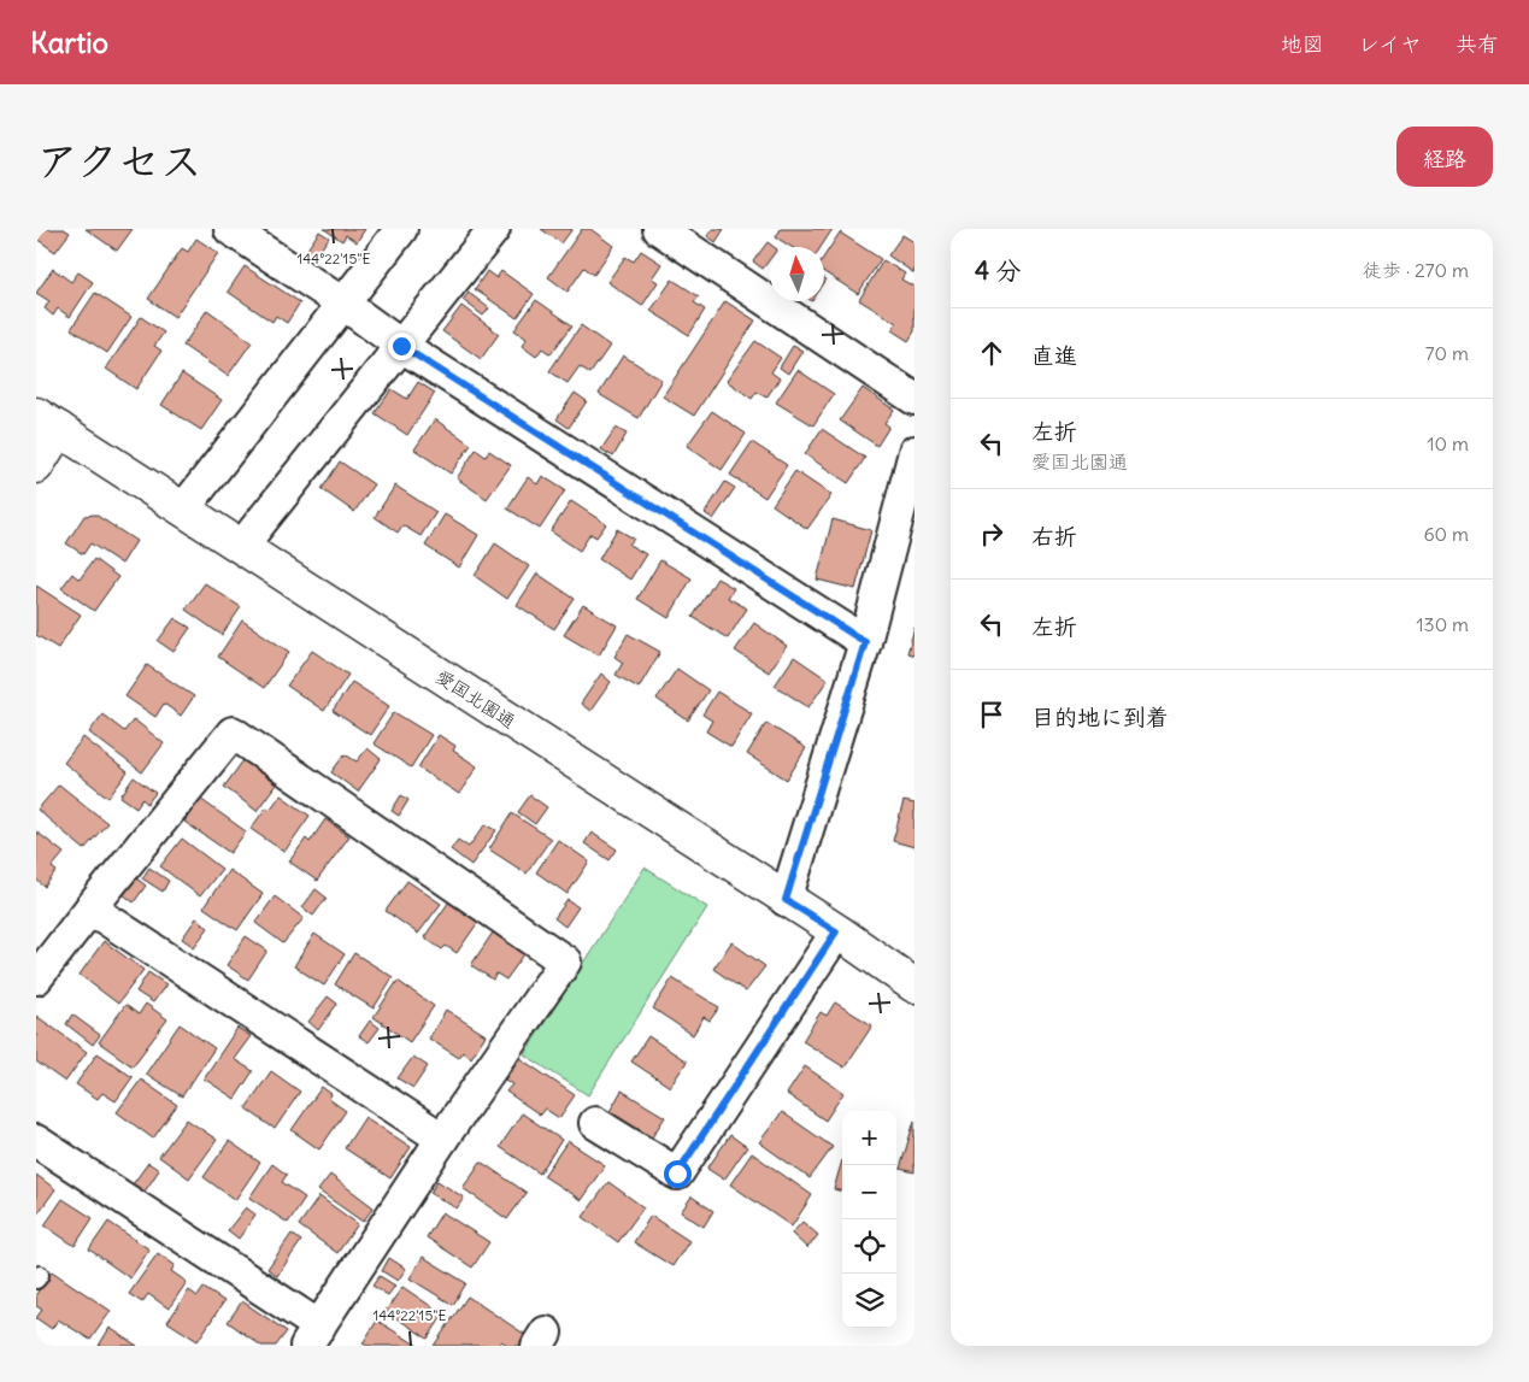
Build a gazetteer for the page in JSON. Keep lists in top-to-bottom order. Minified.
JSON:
{"streets":{"street":["愛国北園通"]},"north":"top","page":{"header":"Kartio","nav":["地図","レイヤ","共有"],"title":"アクセス","buttons":"経路","heading":["4 分","徒歩 · 270 m"],"list":[["直進","70 m"],["左折","愛国北園通","10 m"],["右折","60 m"],["左折","130 m"],"目的地に到着"],"map_buttons":["+","−"]},"coordinates":["144°22'15\"E"]}
